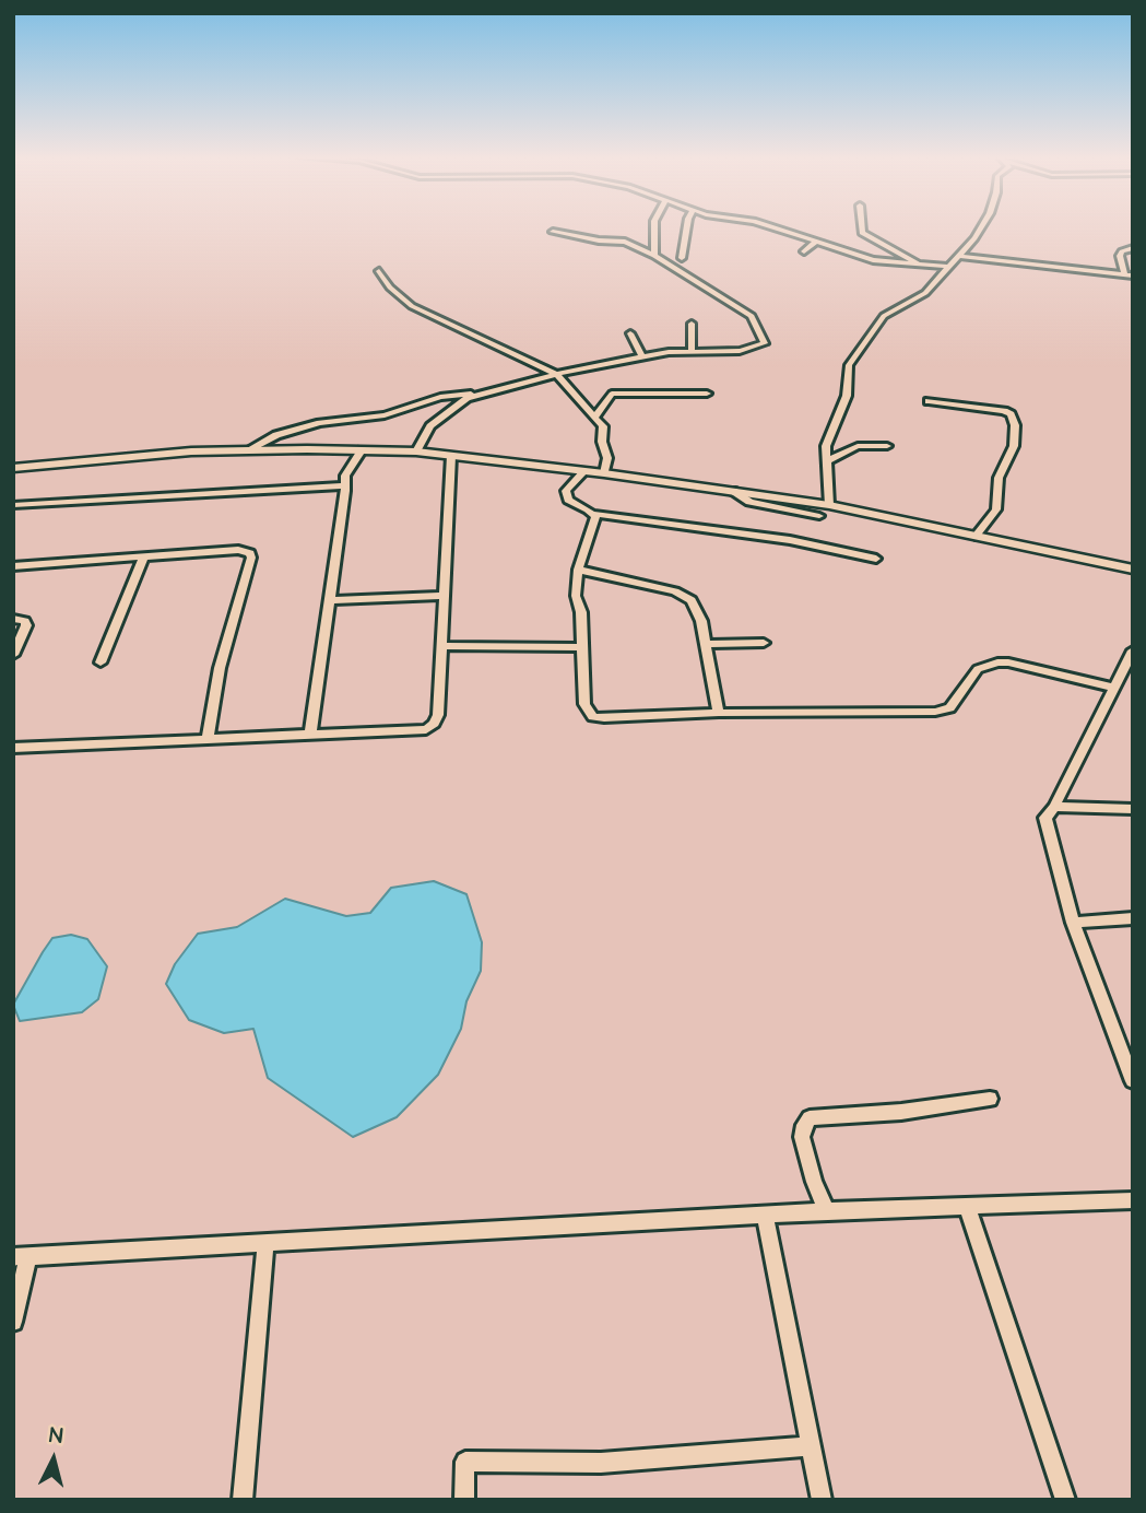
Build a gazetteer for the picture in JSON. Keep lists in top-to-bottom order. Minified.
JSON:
{"north":"top"}
